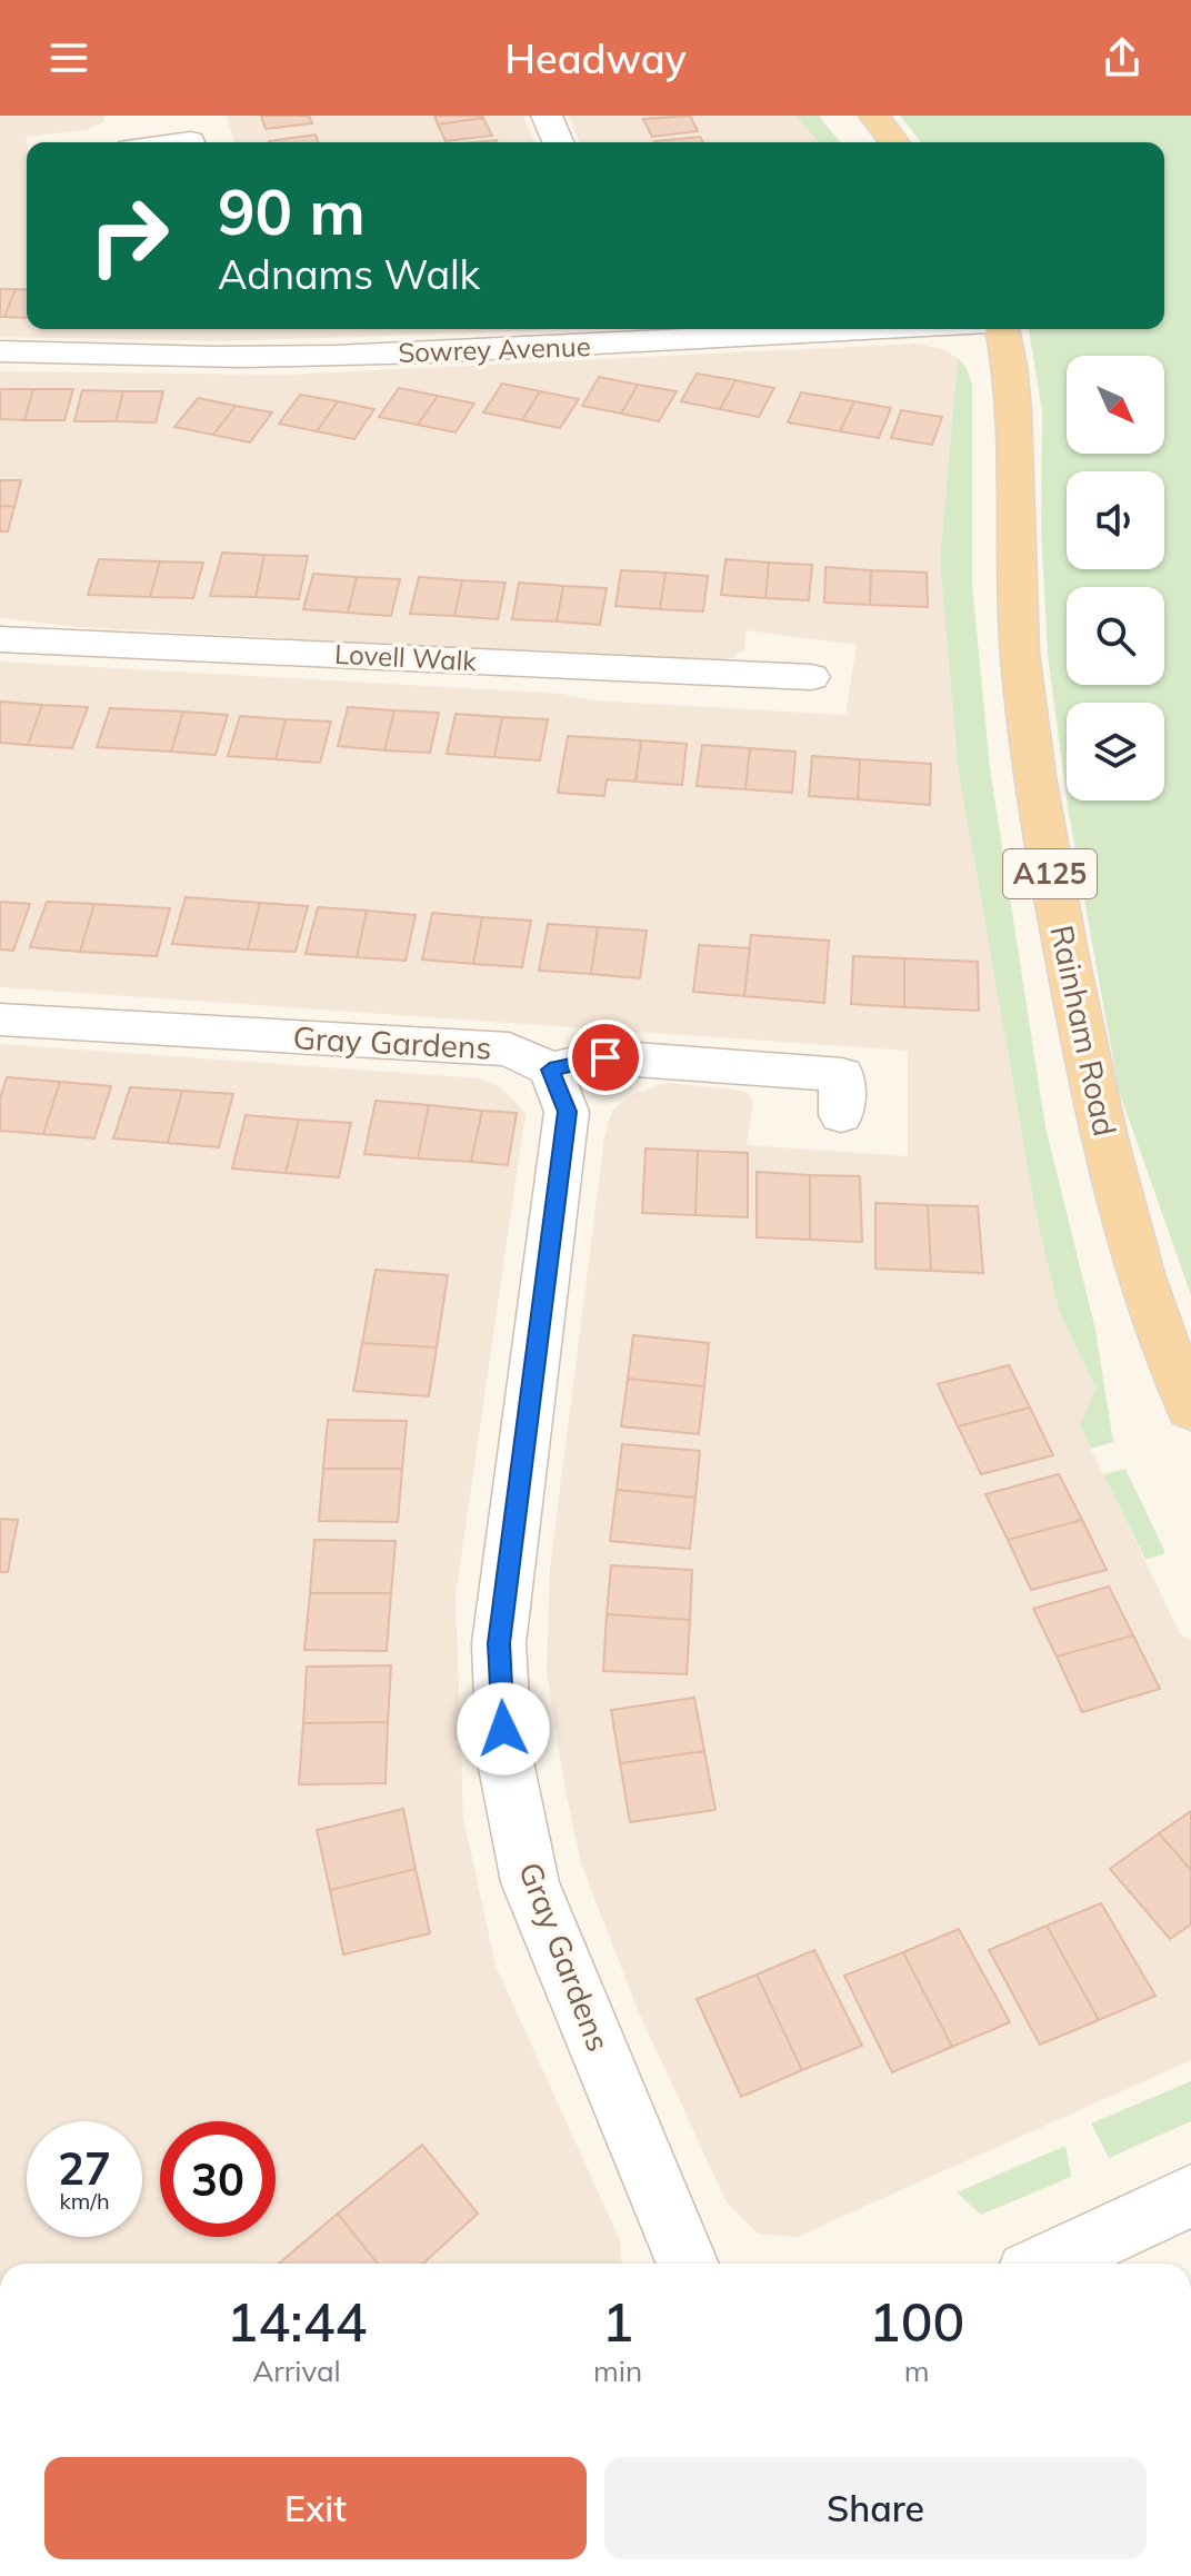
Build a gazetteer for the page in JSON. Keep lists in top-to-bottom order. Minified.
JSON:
{"streets":{"main road":["A125","Rainham Road"],"street":["Sowrey Avenue","Lovell Walk","Gray Gardens"]},"north":"bottom right","page":{"header":"Headway","turn":["90 m","Adnams Walk"],"speed":"27 km/h","limit":"30","eta":["14:44","Arrival","1","min","100","m"],"buttons":["Exit","Share"]}}
